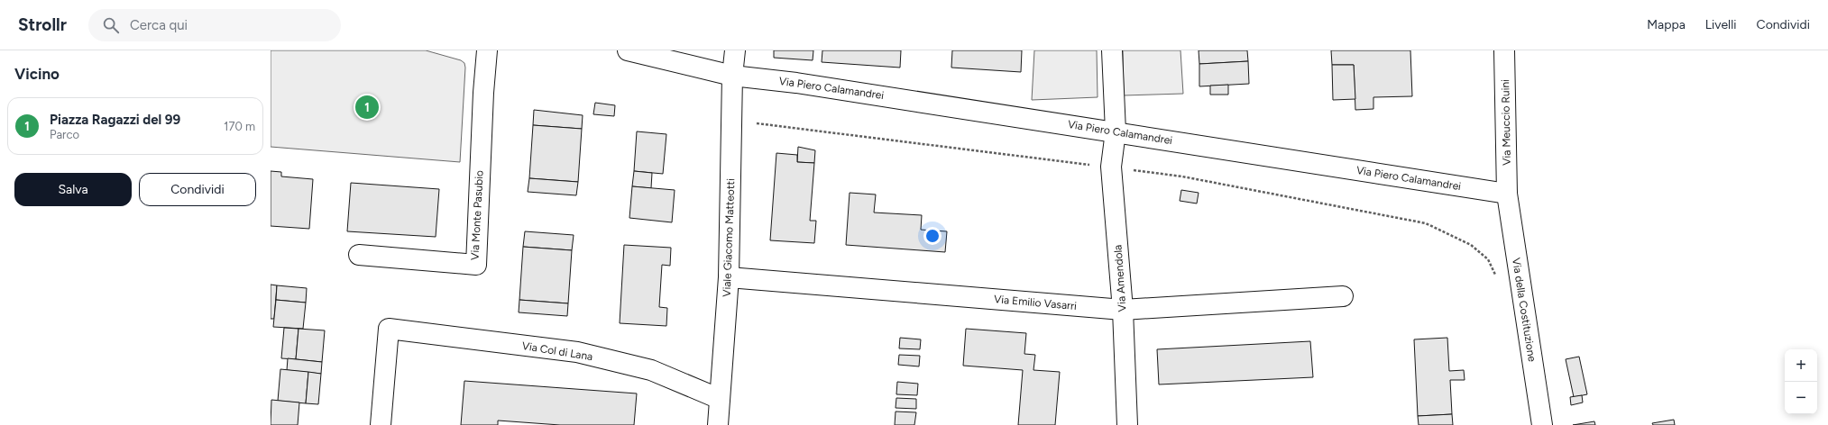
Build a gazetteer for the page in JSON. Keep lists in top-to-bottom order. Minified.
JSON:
{"streets":{"street":["Via Piero Calamandrei","Via Meuccio Ruini","Via Monte Pasubio","Viale Giacomo Matteotti","Via Amendola","Via Emilio Vasarri","Via della Costituzione","Via Col di Lana"]},"crossings":[["Via Piero Calamandrei","Via Meuccio Ruini"],["Via Piero Calamandrei","Viale Giacomo Matteotti"],["Via Piero Calamandrei","Via Amendola"],["Via Piero Calamandrei","Via della Costituzione"],["Via Meuccio Ruini","Via della Costituzione"],["Viale Giacomo Matteotti","Via Emilio Vasarri"],["Viale Giacomo Matteotti","Via Col di Lana"],["Via Amendola","Via Emilio Vasarri"]],"page":{"header":"Strollr","search":"Cerca qui","nav":["Mappa","Livelli","Condividi"],"heading":"Vicino","pins":"1","list":[{"mark":"1","name":"Piazza Ragazzi del 99","note":"Parco","value":"170 m"}],"buttons":["Salva","Condividi"],"map_buttons":["+","−"]}}
